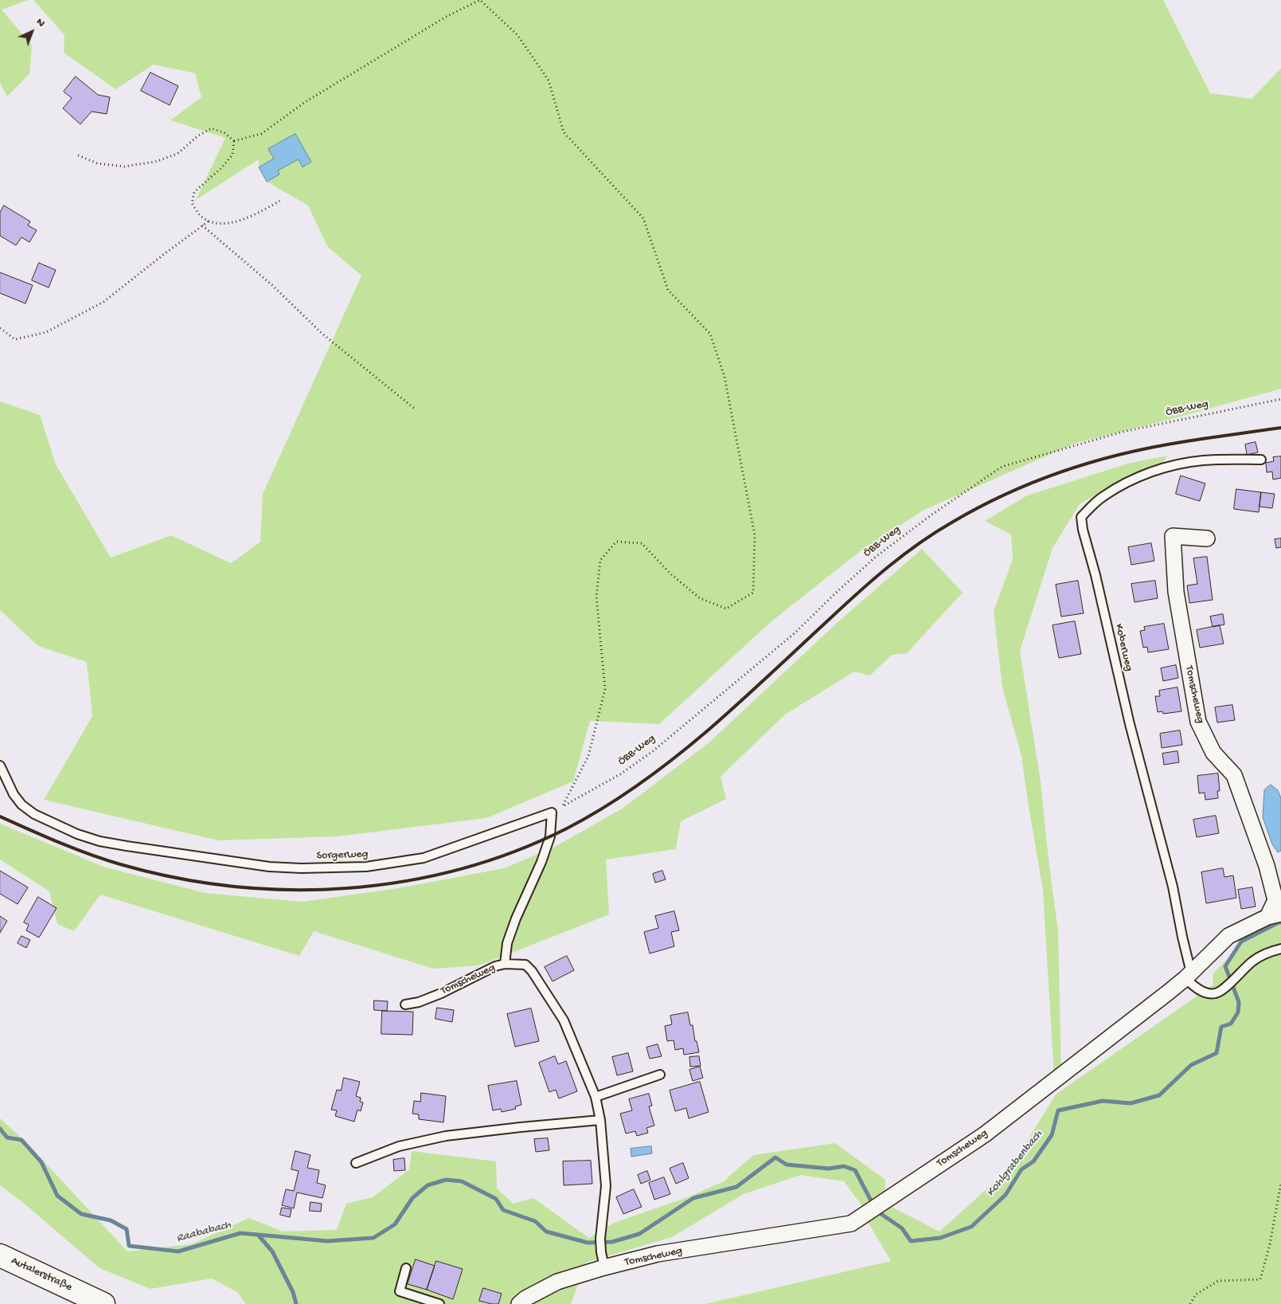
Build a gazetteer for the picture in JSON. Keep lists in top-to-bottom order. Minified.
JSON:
{"streets":{"main road":["Autalerstraße"],"street":["Tomscheweg"],"lane":["Koberweg","Sorgerweg"],"path":["ÖBB-Weg"]},"crossings":[["ÖBB-Weg","Sorgerweg"],["Koberweg","Tomscheweg"]],"water":["Kohlgrabenbach","Raababach"],"north":"top right"}
